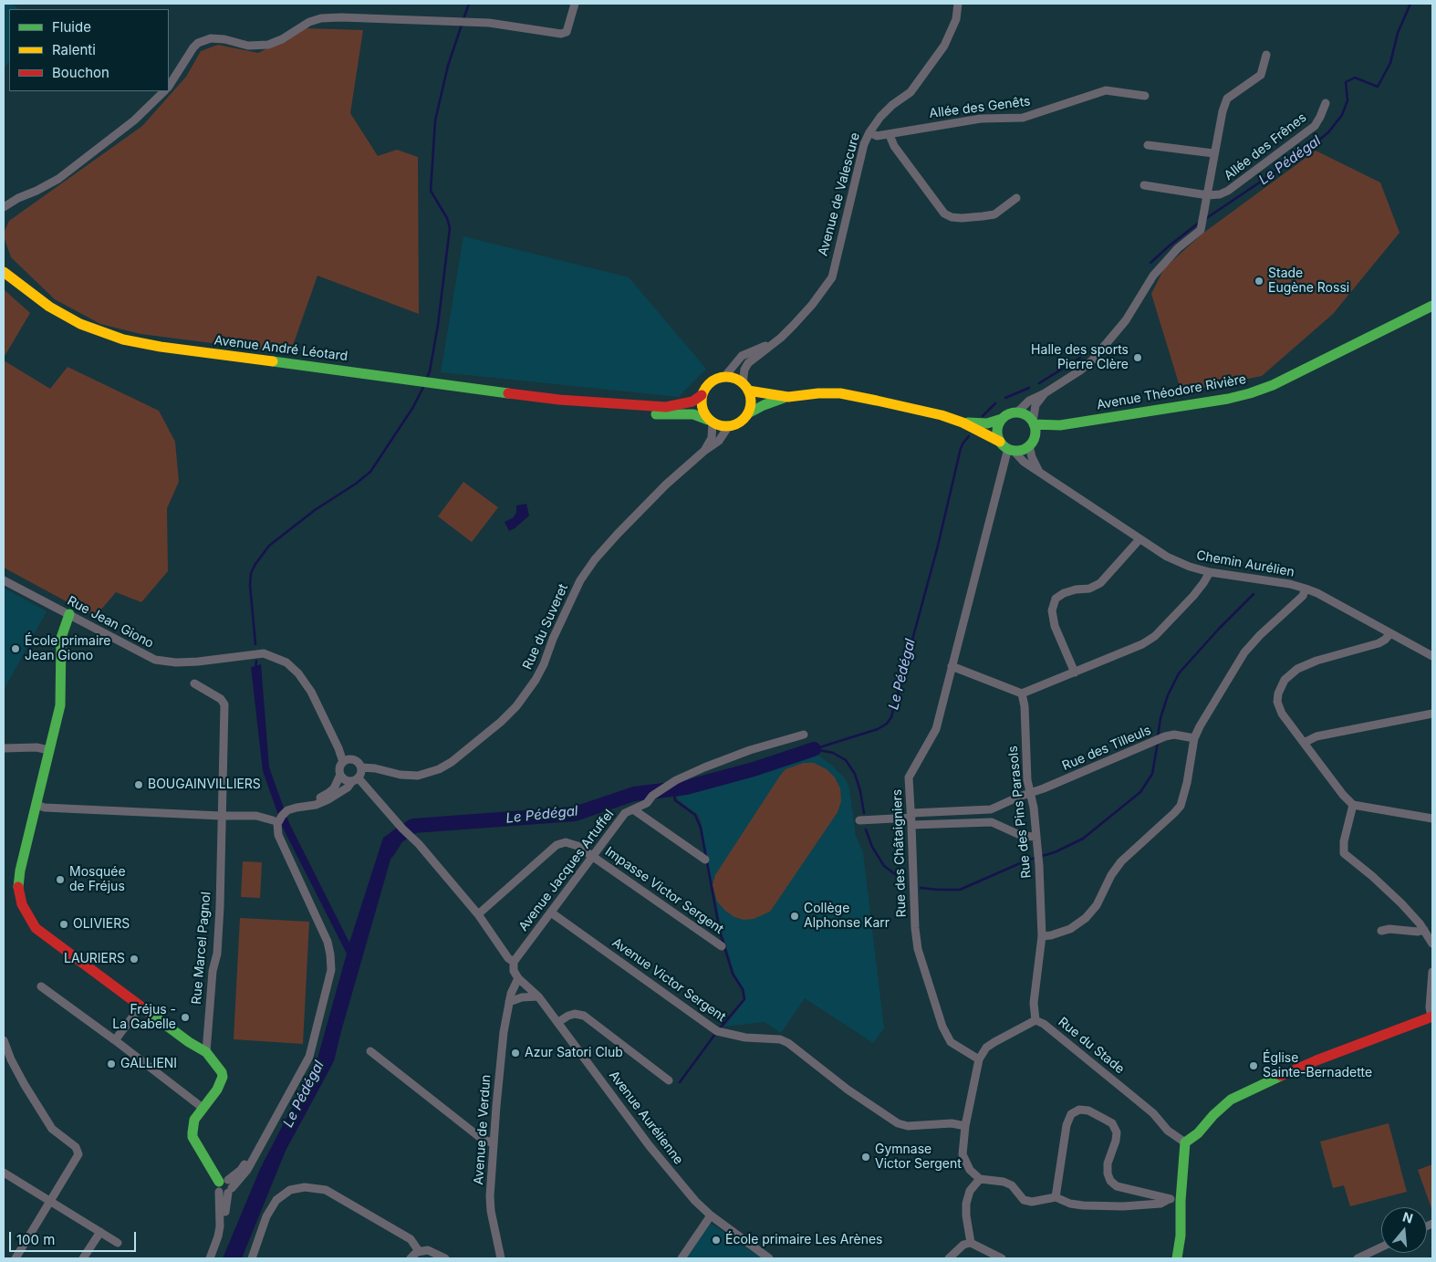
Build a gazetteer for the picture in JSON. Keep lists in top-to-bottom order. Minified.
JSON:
{"streets":{"main road":["Avenue André Léotard","Avenue Théodore Rivière"],"street":["Allée des Genêts","Allée des Frênes","Avenue de Valescure","Chemin Aurélien","Rue Jean Giono","Rue du Suveret","Rue des Tilleuls","Rue des Pins Parasols","Rue des Châtaigniers","Avenue Jacques Artuffel","Impasse Victor Sergent","Rue Marcel Pagnol","Avenue Victor Sergent","Rue du Stade","Avenue Aurélienne","Avenue de Verdun"]},"crossings":[["Allée des Genêts","Avenue de Valescure"],["Avenue de Valescure","Avenue André Léotard"],["Avenue de Valescure","Rue du Suveret"],["Avenue André Léotard","Rue du Suveret"],["Avenue Théodore Rivière","Chemin Aurélien"],["Avenue Théodore Rivière","Rue des Châtaigniers"],["Chemin Aurélien","Rue des Châtaigniers"],["Rue Jean Giono","Rue du Suveret"],["Rue des Tilleuls","Rue des Pins Parasols"],["Rue des Pins Parasols","Rue du Stade"],["Avenue Jacques Artuffel","Impasse Victor Sergent"],["Avenue Jacques Artuffel","Avenue Victor Sergent"],["Avenue Aurélienne","Avenue de Verdun"]],"water":["Le Pédégal"],"places":["Stade Eugène Rossi","Halle des sports Pierre Clère","École primaire Jean Giono","BOUGAINVILLIERS","Mosquée de Fréjus","Collège Alphonse Karr","OLIVIERS","LAURIERS","Fréjus - La Gabelle","Azur Satori Club","GALLIENI","Église Sainte-Bernadette","Gymnase Victor Sergent","École primaire Les Arènes"],"legend":["Fluide","Ralenti","Bouchon"],"scale_bar":"100 m","north":"top"}
